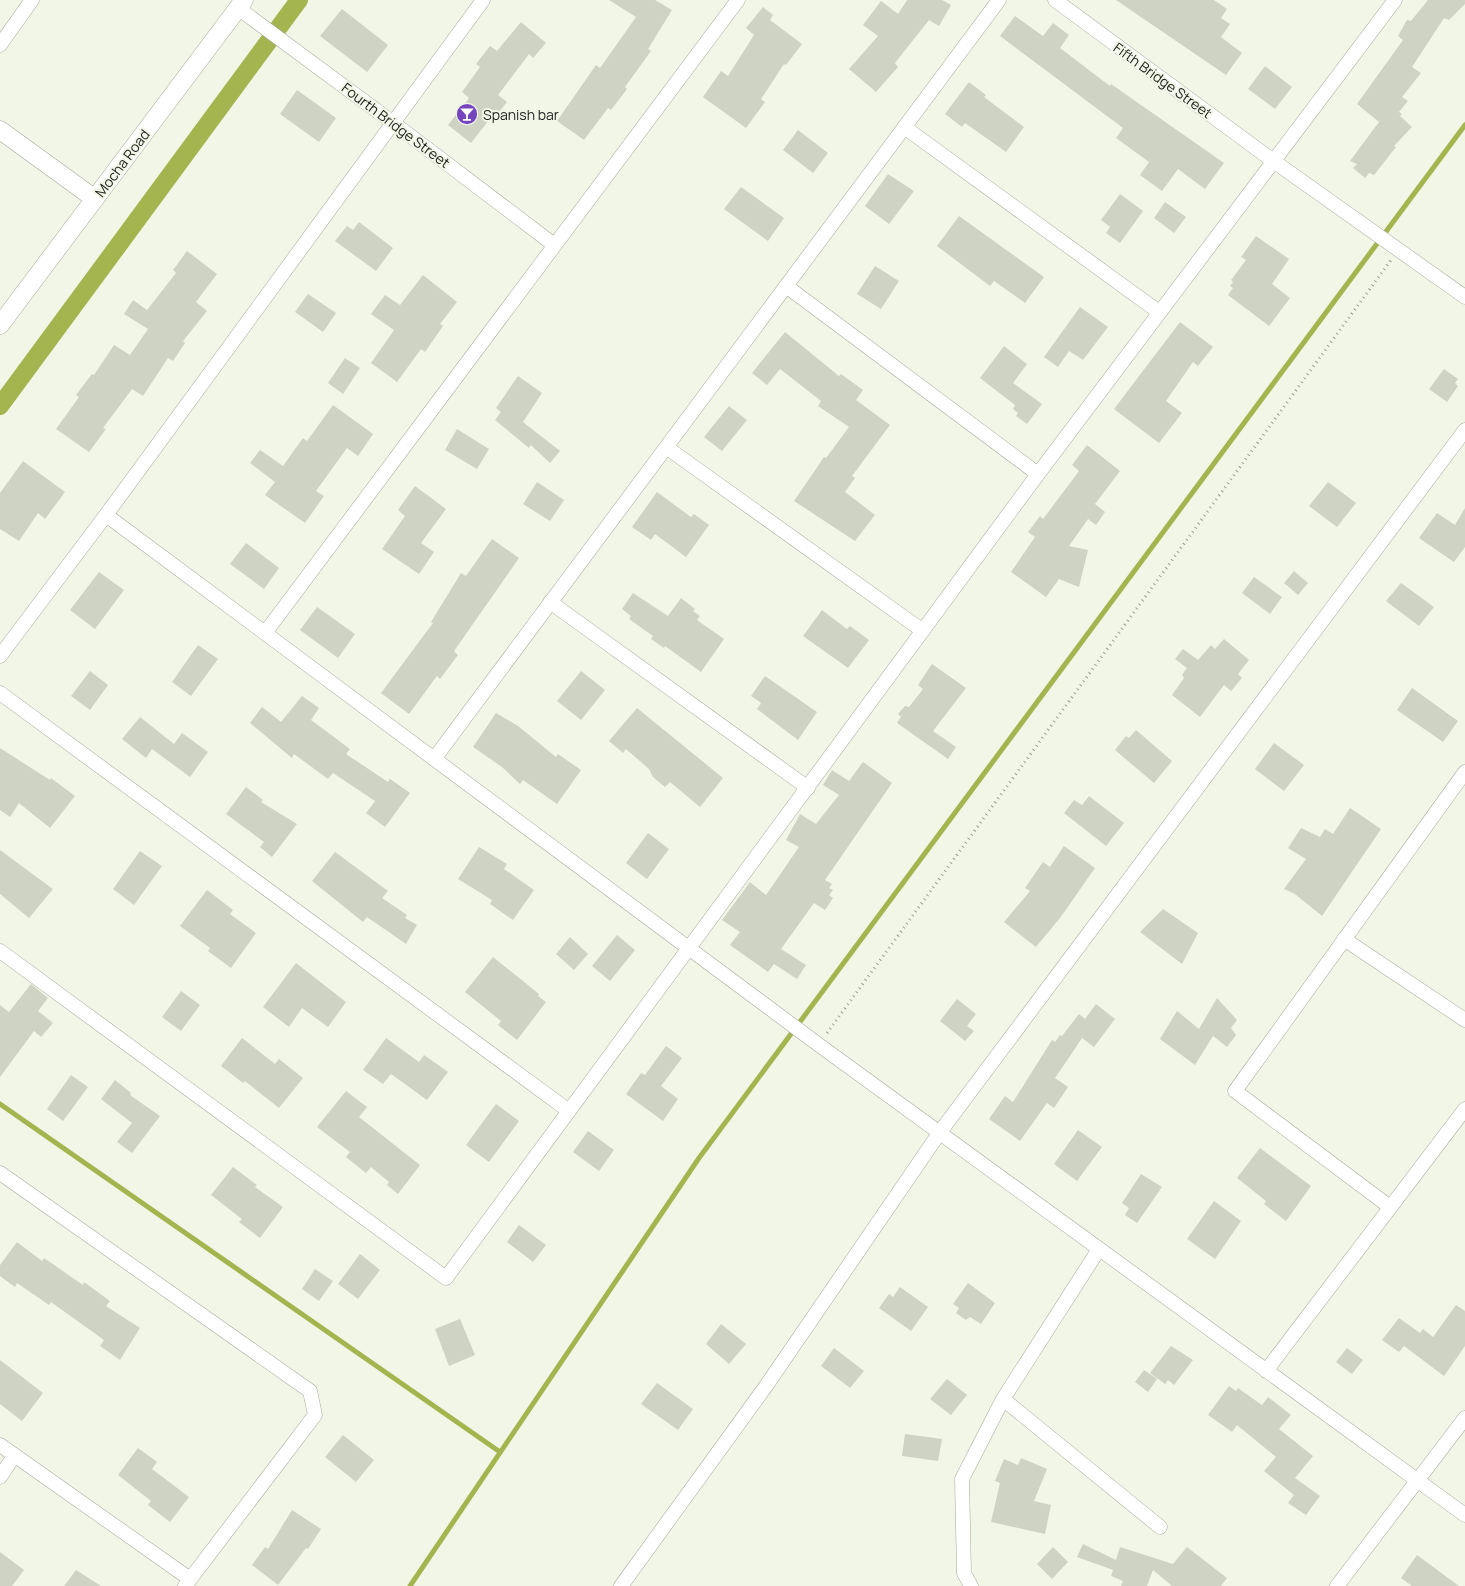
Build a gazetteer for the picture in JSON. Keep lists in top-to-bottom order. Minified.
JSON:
{"streets":{"street":["Fifth Bridge Street","Fourth Bridge Street","Mocha Road"]},"crossings":[["Fourth Bridge Street","Mocha Road"]],"places":{"bar":["Spanish bar"]}}
